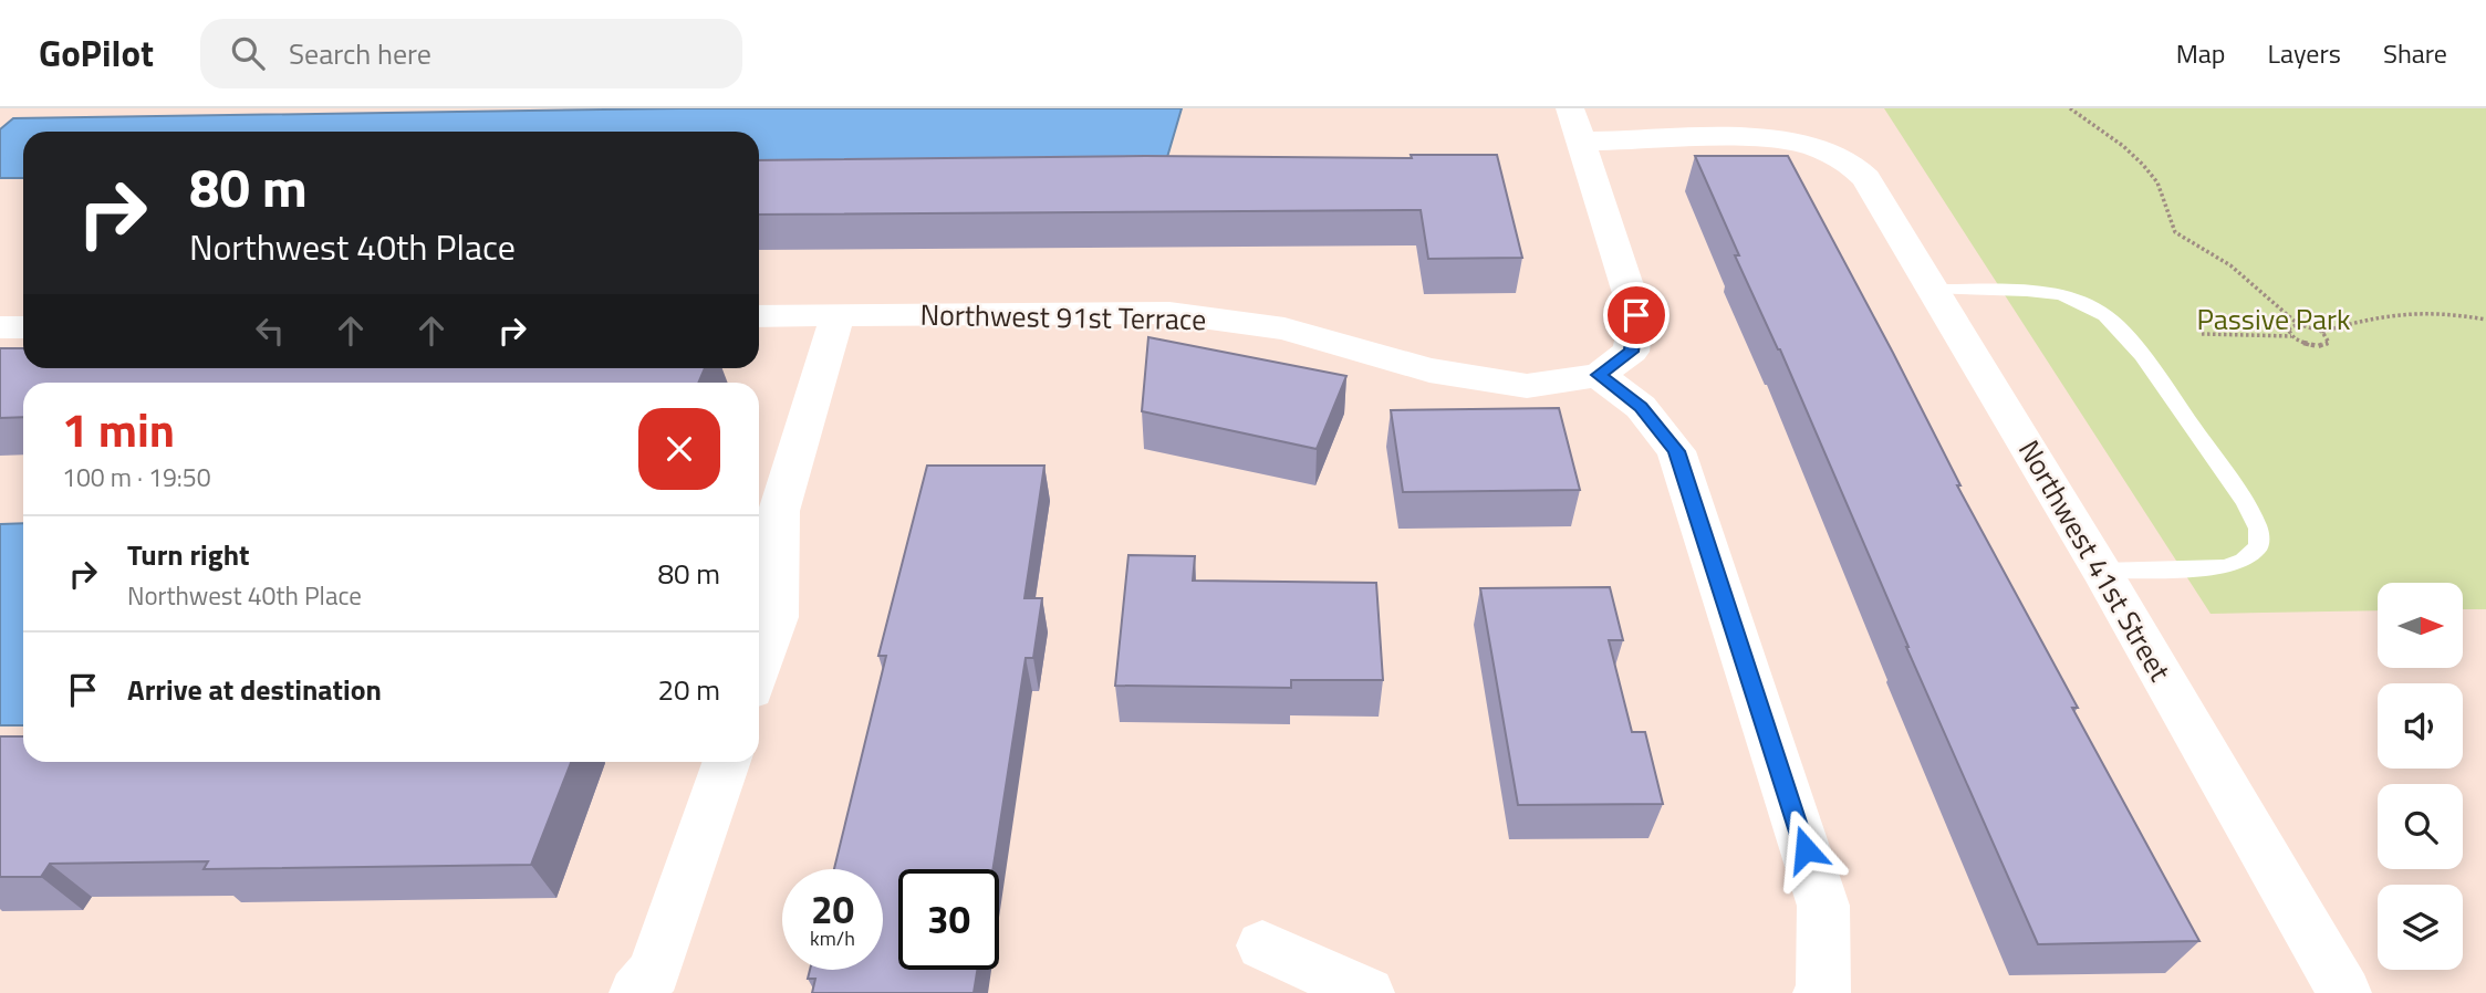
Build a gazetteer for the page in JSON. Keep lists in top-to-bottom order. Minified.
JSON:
{"streets":{"street":["Northwest 91st Terrace","Northwest 41st Street"]},"parks":["Passive Park"],"north":"right","page":{"header":"GoPilot","search":"Search here","nav":["Map","Layers","Share"],"turn":["80 m","Northwest 40th Place"],"heading":["1 min","100 m · 19:50"],"list":[{"name":"Turn right","note":"Northwest 40th Place","value":"80 m"},{"name":"Arrive at destination","value":"20 m"}],"speed":"20 km/h","limit":"30"}}
